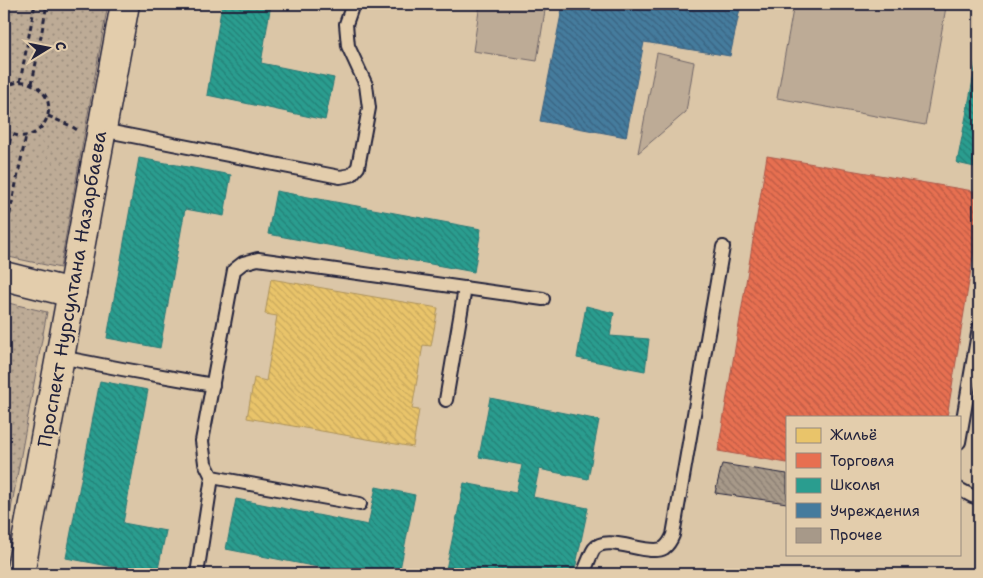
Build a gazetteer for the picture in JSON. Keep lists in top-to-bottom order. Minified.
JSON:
{"streets":{"main road":["Проспект Нурсултана Назарбаева"]},"legend":["Жильё","Торговля","Школы","Учреждения","Прочее"],"north":"right"}
